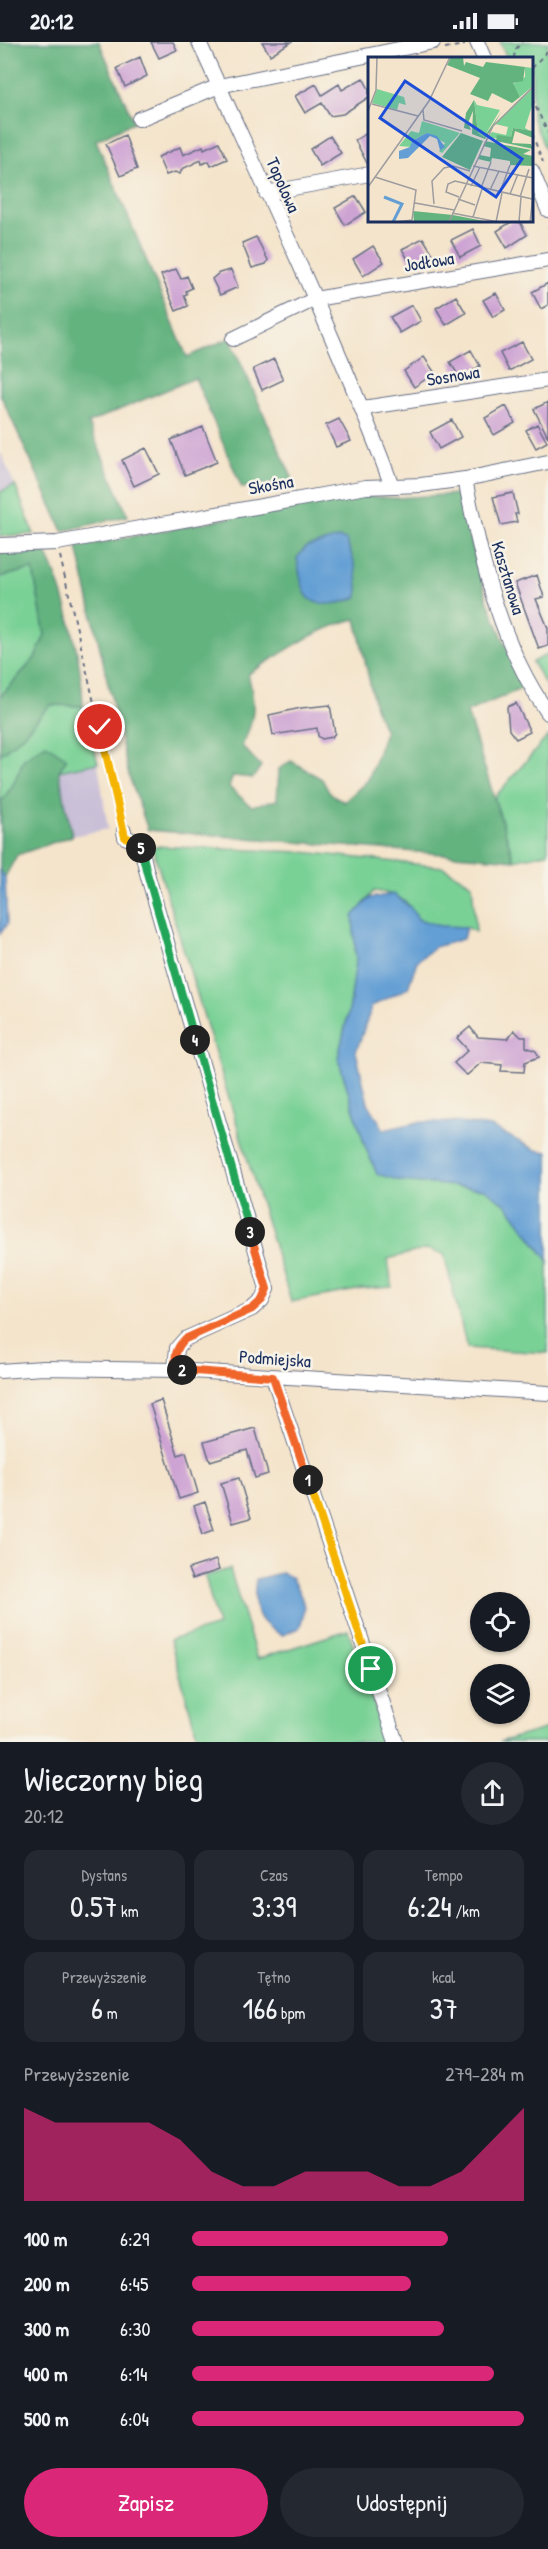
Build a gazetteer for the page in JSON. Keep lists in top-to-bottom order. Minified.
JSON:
{"streets":{"street":["Topolowa","Jodłowa","Sosnowa","Skośna","Kasztanowa","Podmiejska"]},"crossings":[["Topolowa","Jodłowa"],["Topolowa","Sosnowa"],["Topolowa","Skośna"],["Skośna","Kasztanowa"]],"page":{"status":"20:12","pins":["5","4","3","2","1"],"heading":["Wieczorny bieg","20:12"],"stats":[["Dystans","0.57 km"],["Czas","3:39"],["Tempo","6:24 /km"],["Przewyższenie","6 m"],["Tętno","166 bpm"],["kcal","37"]],"chart":["Przewyższenie","279–284 m"],"list":[{"name":"100 m","note":"6:29"},{"name":"200 m","note":"6:45"},{"name":"300 m","note":"6:30"},{"name":"400 m","note":"6:14"},{"name":"500 m","note":"6:04"}],"buttons":["Zapisz","Udostępnij"]}}
